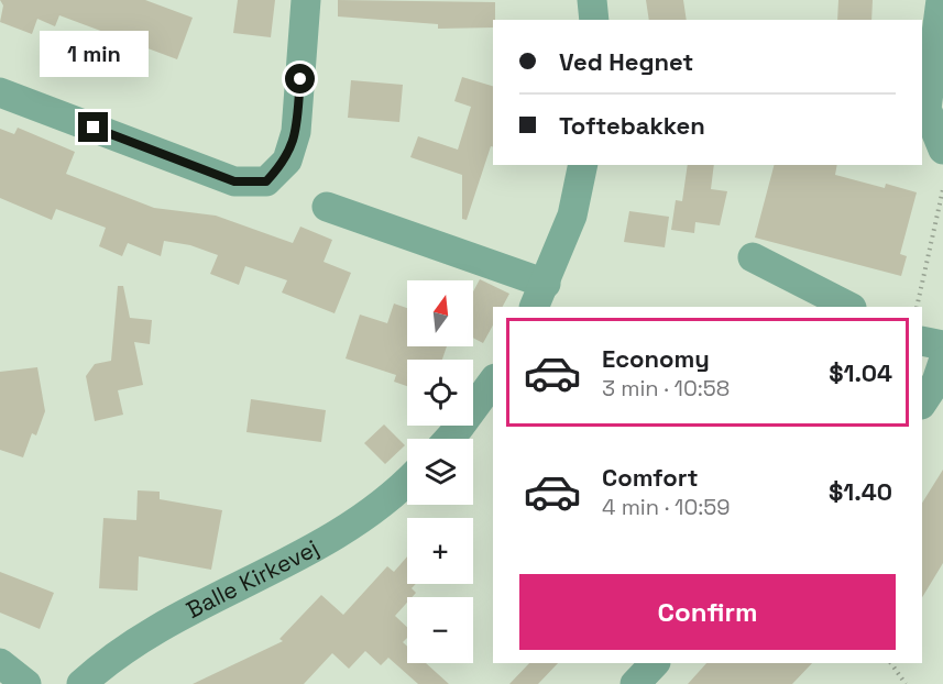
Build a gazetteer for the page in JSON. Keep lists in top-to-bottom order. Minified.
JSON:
{"streets":{"street":["Balle Kirkevej"]},"north":"top","page":{"banner":["Ved Hegnet","Toftebakken"],"bubble":"1 min","map_buttons":["+","−"],"list":[{"name":"Economy","note":"3 min · 10:58","value":"$1.04"},{"name":"Comfort","note":"4 min · 10:59","value":"$1.40"}],"buttons":"Confirm"}}
